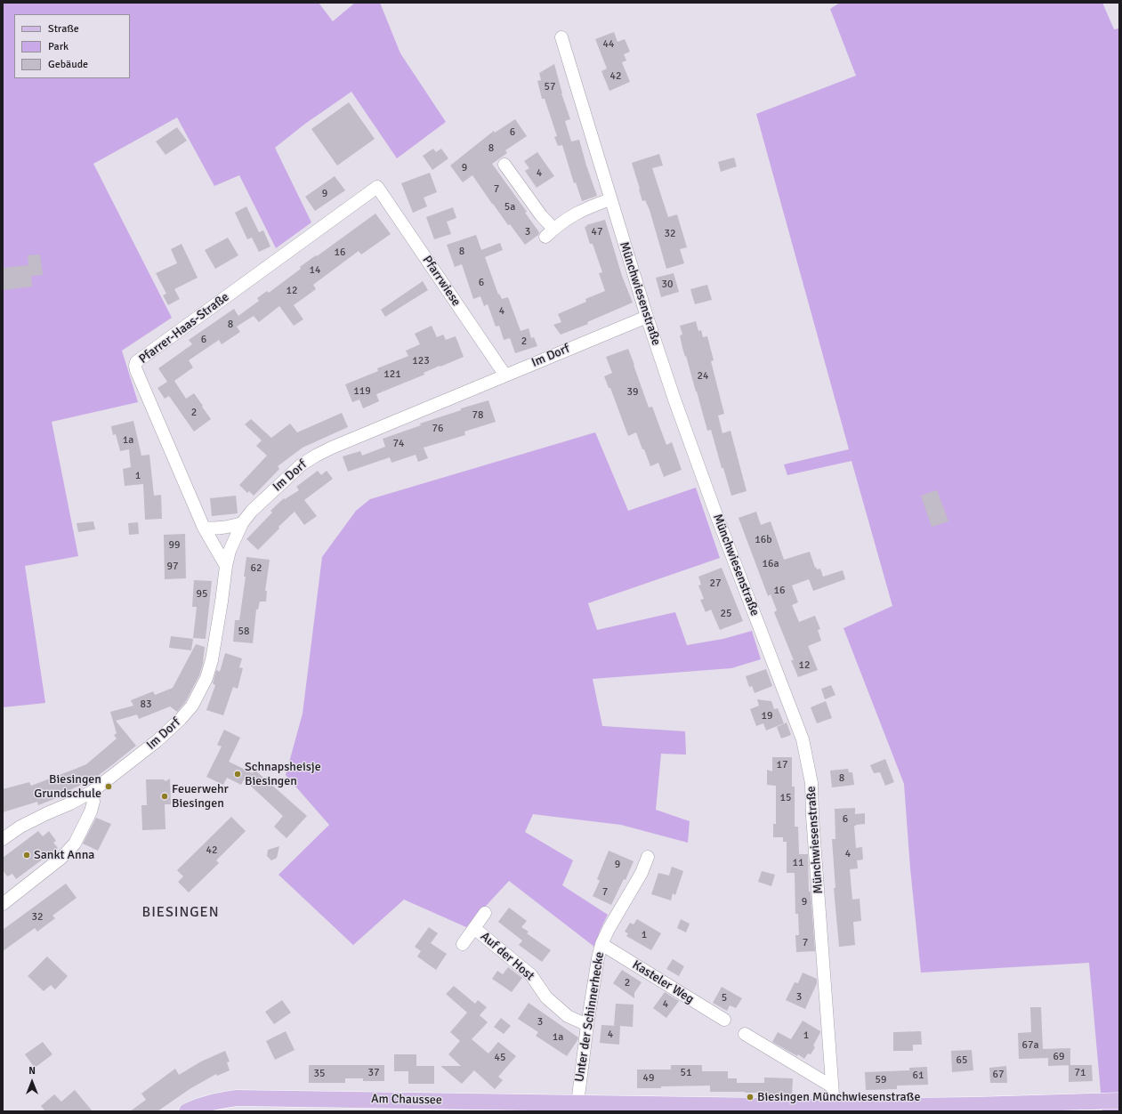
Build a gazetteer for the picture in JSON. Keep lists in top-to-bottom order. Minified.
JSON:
{"streets":{"main road":["Am Chaussee"],"street":["Pfarrwiese","Münchwiesenstraße","Pfarrer-Haas-Straße","Im Dorf","Auf der Host","Kasteler Weg","Unter der Schinnerhecke"]},"crossings":[["Pfarrwiese","Pfarrer-Haas-Straße"],["Pfarrwiese","Im Dorf"],["Münchwiesenstraße","Im Dorf"],["Münchwiesenstraße","Am Chaussee"],["Pfarrer-Haas-Straße","Im Dorf"],["Auf der Host","Unter der Schinnerhecke"],["Kasteler Weg","Unter der Schinnerhecke"],["Unter der Schinnerhecke","Am Chaussee"]],"districts":["BIESINGEN"],"places":["Schnapsheisje Biesingen","Biesingen Grundschule","Feuerwehr Biesingen","Sankt Anna","Biesingen Münchwiesenstraße"],"house_numbers":["44","42","57","6","8","9","4","7","9","5a","3","47","32","8","16","14","6","30","12","4","8","6","2","123","121","24","119","39","2","78","76","1a","74","1","16b","99","16a","97","62","27","16","95","25","58","12","83","19","17","8","15","6","42","4","11","9","7","9","32","1","7","2","3","5","4","3","4","1","1a","67a","69","45","65","37","51","71","35","67","61","49","59"],"legend":["Straße","Park","Gebäude"],"north":"top"}
